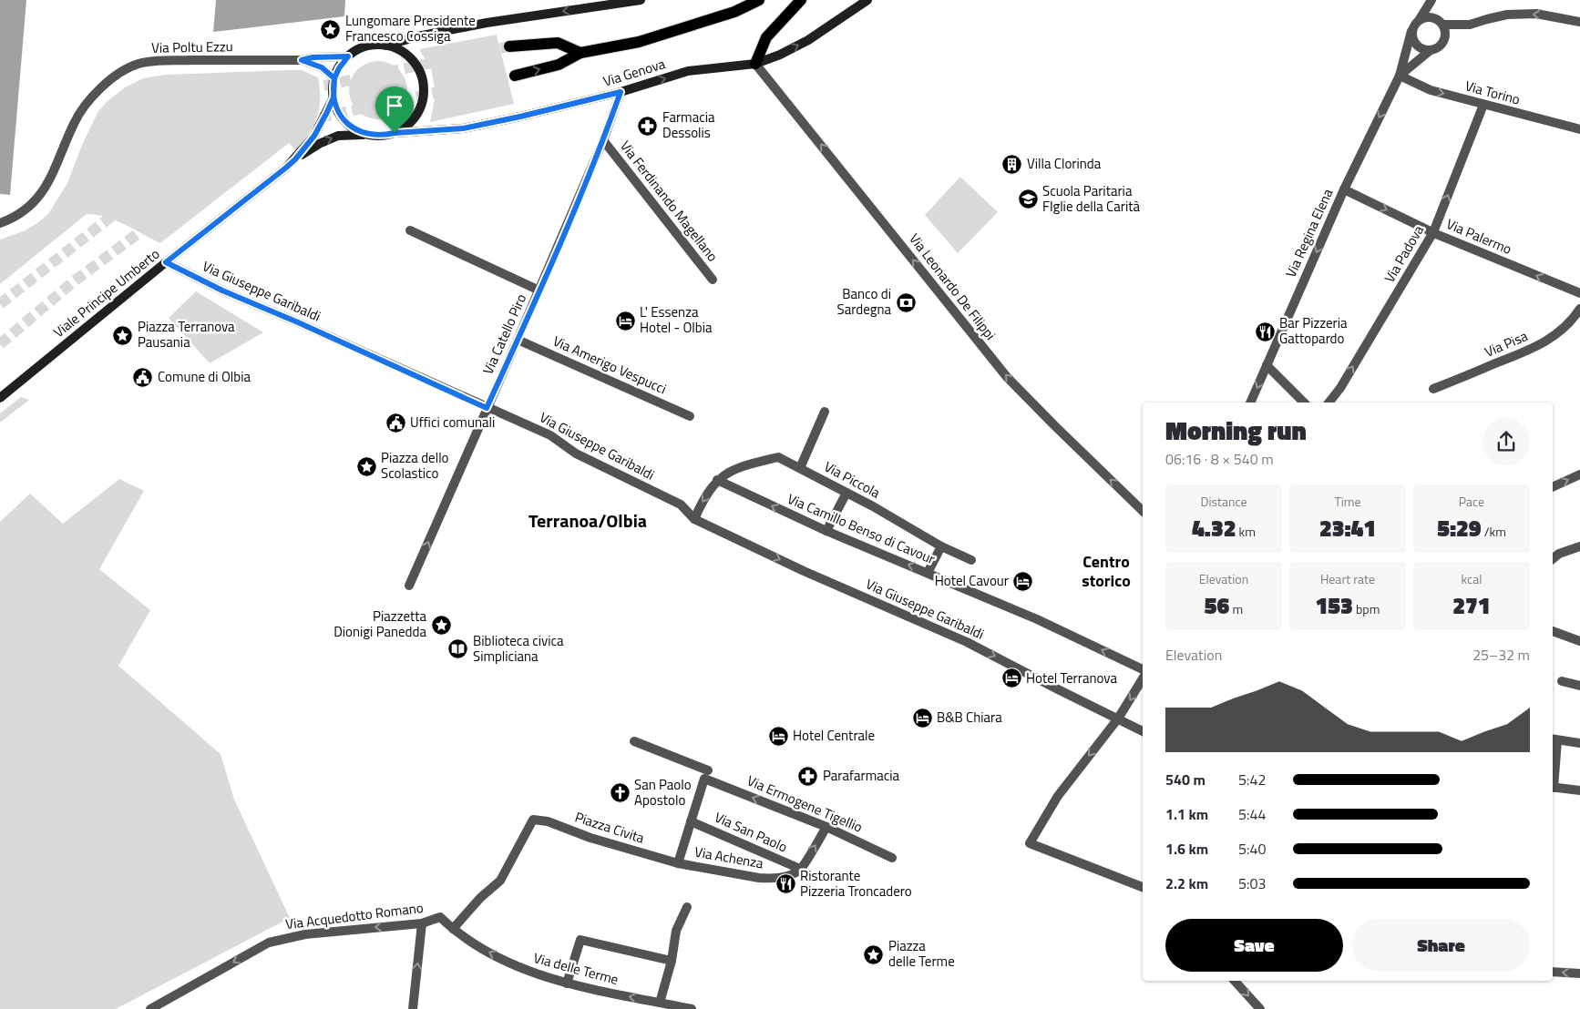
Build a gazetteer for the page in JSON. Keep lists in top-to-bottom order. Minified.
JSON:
{"streets":{"street":["Via Poltu Ezzu","Via Genova","Via Torino","Via Ferdinando Magellano","Via Regina Elena","Via Palermo","Via Padova","Via Leonardo De Filippi","Via Giuseppe Garibaldi","Viale Principe Umberto","Via Catello Piro","Via Pisa","Via Amerigo Vespucci","Via Piccola","Via Camillo Benso di Cavour","Via Ermogene Tigellio","Piazza Civita","Via San Paolo","Via Achenza","Via Acquedotto Romano","Via delle Terme"]},"crossings":[["Via Poltu Ezzu","Via Genova"],["Via Poltu Ezzu","Viale Principe Umberto"],["Via Genova","Via Leonardo De Filippi"],["Via Genova","Viale Principe Umberto"],["Via Genova","Via Catello Piro"],["Via Torino","Via Regina Elena"],["Via Torino","Via Padova"],["Via Ferdinando Magellano","Via Catello Piro"],["Via Regina Elena","Via Palermo"],["Via Palermo","Via Padova"],["Via Giuseppe Garibaldi","Viale Principe Umberto"],["Via Giuseppe Garibaldi","Via Catello Piro"],["Via Catello Piro","Via Amerigo Vespucci"],["Via Piccola","Via Camillo Benso di Cavour"],["Piazza Civita","Via Achenza"],["Piazza Civita","Via delle Terme"],["Via San Paolo","Via Achenza"],["Via Acquedotto Romano","Via delle Terme"]],"one_way":["Via Genova","Via Regina Elena","Via Padova","Via Leonardo De Filippi","Via Giuseppe Garibaldi","Via Catello Piro","Via Camillo Benso di Cavour","Via Ermogene Tigellio","Via Acquedotto Romano","Via delle Terme"],"districts":["Terranoa/Olbia","Centro storico"],"places":{"place":["Lungomare Presidente Francesco Cossiga","Piazza Terranova Pausania","Piazza dello Scolastico","Piazzetta Dionigi Panedda","Piazza delle Terme"],"pharmacy":["Farmacia Dessolis","Parafarmacia"],"building":["Villa Clorinda"],"school or university":["Scuola Paritaria FIglie della Carità"],"bank":["Banco di Sardegna"],"hotel":["L' Essenza Hotel - Olbia","Hotel Cavour","Hotel Terranova","B&B Chiara","Hotel Centrale"],"restaurant":["Bar Pizzeria Gattopardo","Ristorante Pizzeria Troncadero"],"public building":["Comune di Olbia","Uffici comunali"],"library":["Biblioteca civica Simpliciana"],"church":["San Paolo Apostolo"]},"page":{"heading":["Morning run","06:16 · 8 × 540 m"],"stats":[["Distance","4.32 km"],["Time","23:41"],["Pace","5:29 /km"],["Elevation","56 m"],["Heart rate","153 bpm"],["kcal","271"]],"chart":["Elevation","25–32 m"],"list":[{"name":"540 m","note":"5:42"},{"name":"1.1 km","note":"5:44"},{"name":"1.6 km","note":"5:40"},{"name":"2.2 km","note":"5:03"}],"buttons":["Save","Share"]}}
